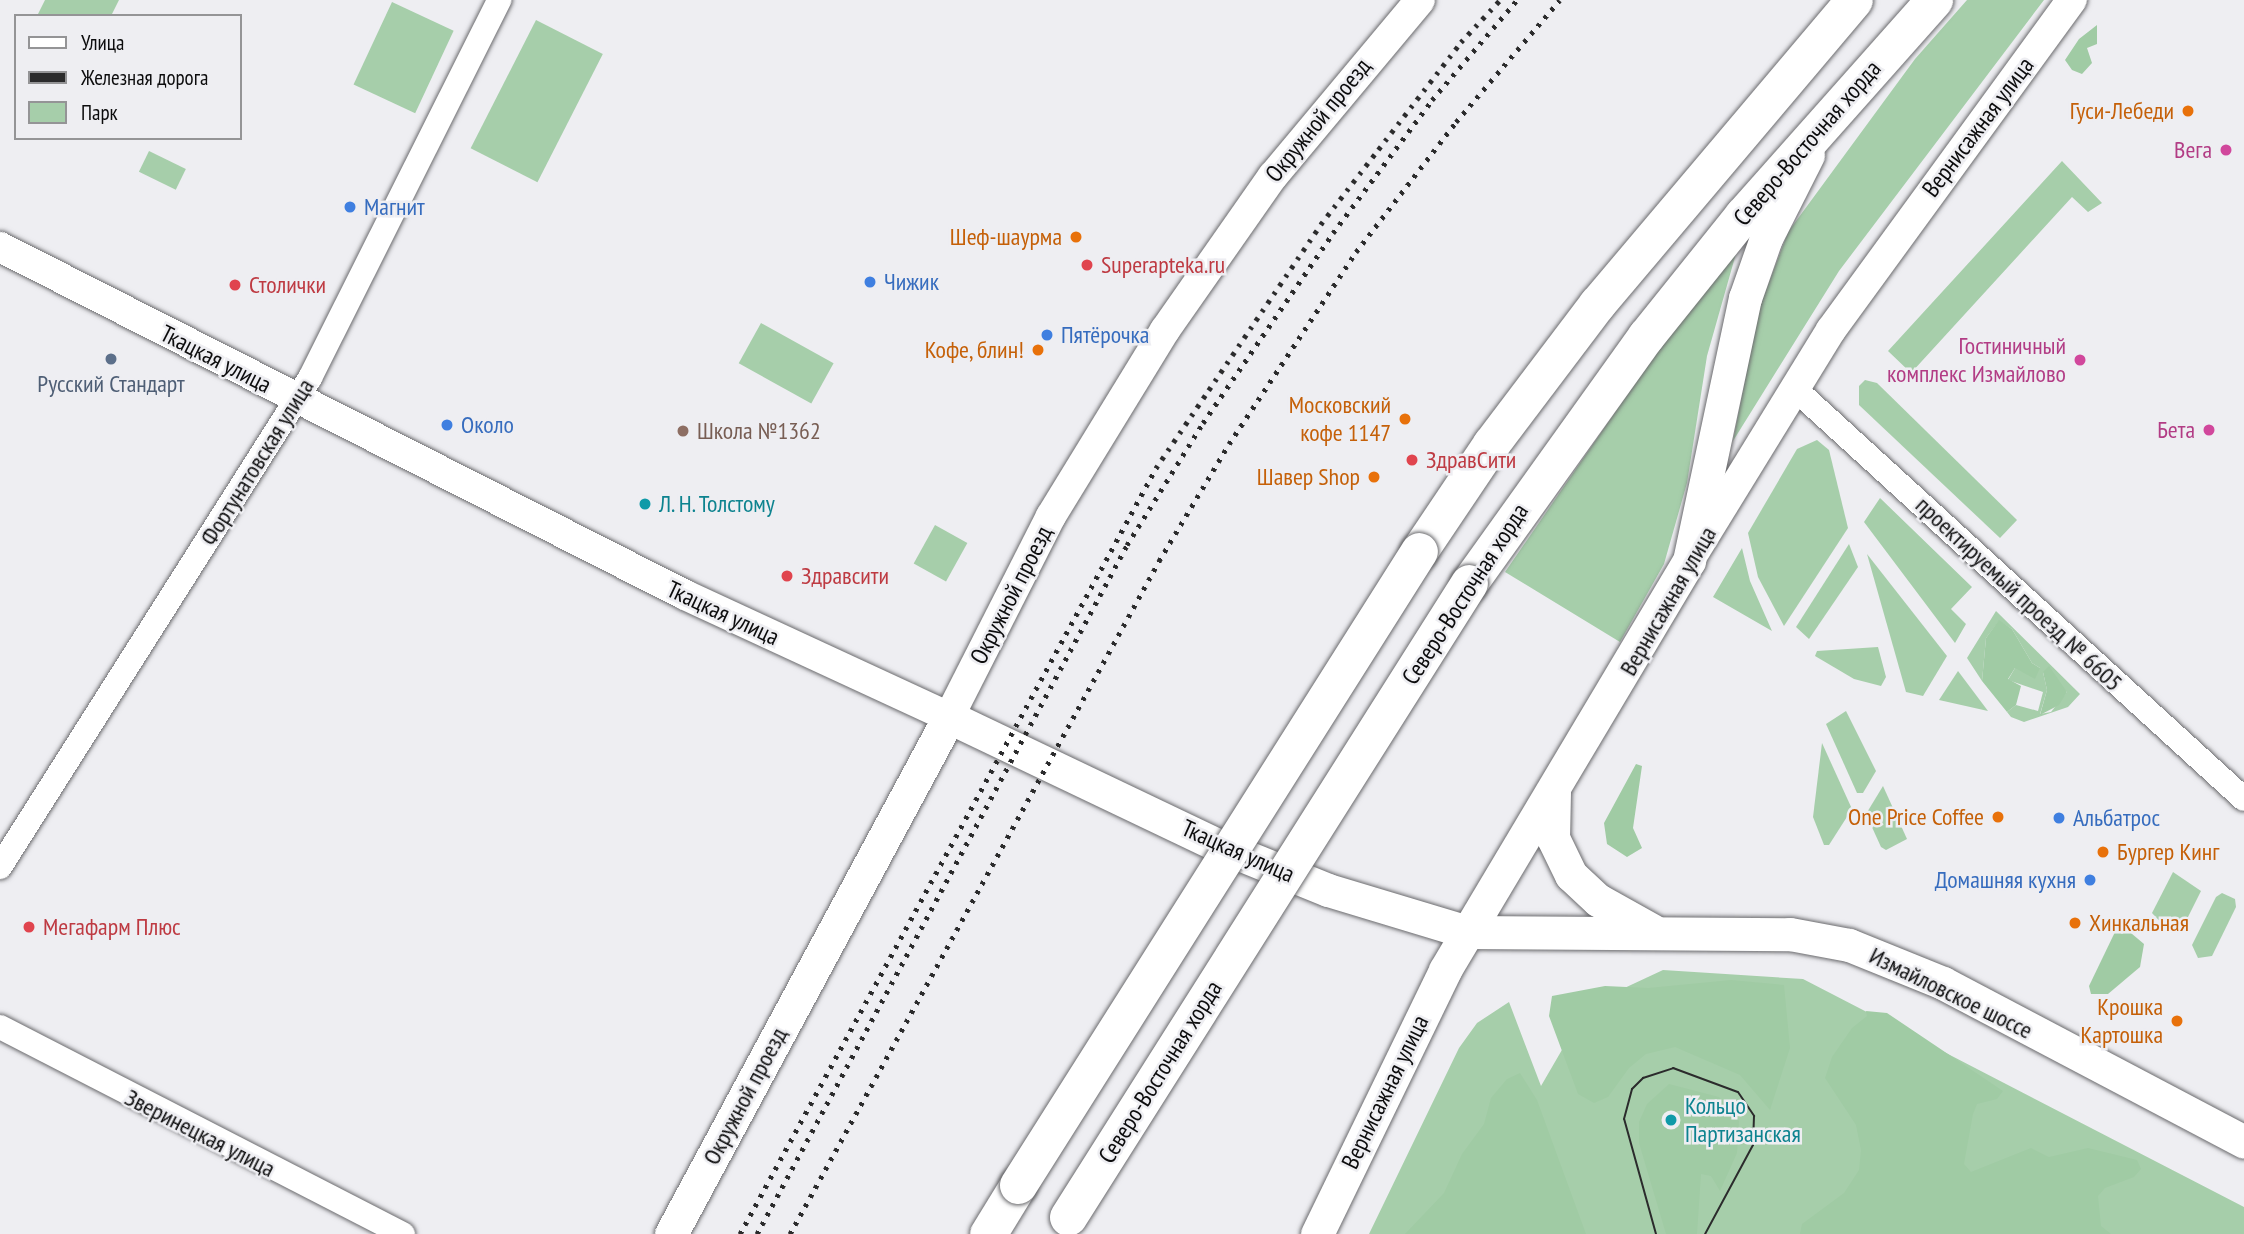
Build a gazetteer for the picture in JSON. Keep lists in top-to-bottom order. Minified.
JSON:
{"streets":{"main road":["Окружной проезд","Вернисажная улица","Северо-Восточная хорда","Ткацкая улица","Измайловское шоссе"],"street":["Фортунатовская улица","проектируемый проезд № 6605","Зверинецкая улица"]},"crossings":[["Окружной проезд","Ткацкая улица"],["Вернисажная улица","Ткацкая улица"],["Вернисажная улица","проектируемый проезд № 6605"],["Вернисажная улица","Измайловское шоссе"],["Ткацкая улица","Фортунатовская улица"],["Ткацкая улица","Измайловское шоссе"]],"places":["Гуси-Лебеди","Вега","Магнит","Шеф-шаурма","Superapteka.ru","Чижик","Столички","Пятёрочка","Кофе, блин!","Русский Стандарт","Гостиничный комплекс Измайлово","Московский кофе 1147","Около","Бета","Школа №1362","ЗдравСити","Шавер Shop","Л. Н. Толстому","Здравсити","One Price Coffee","Альбатрос","Бургер Кинг","Домашняя кухня","Хинкальная","Мегафарм Плюс","Крошка Картошка","Кольцо Партизанская"],"legend":["Улица","Железная дорога","Парк"]}
